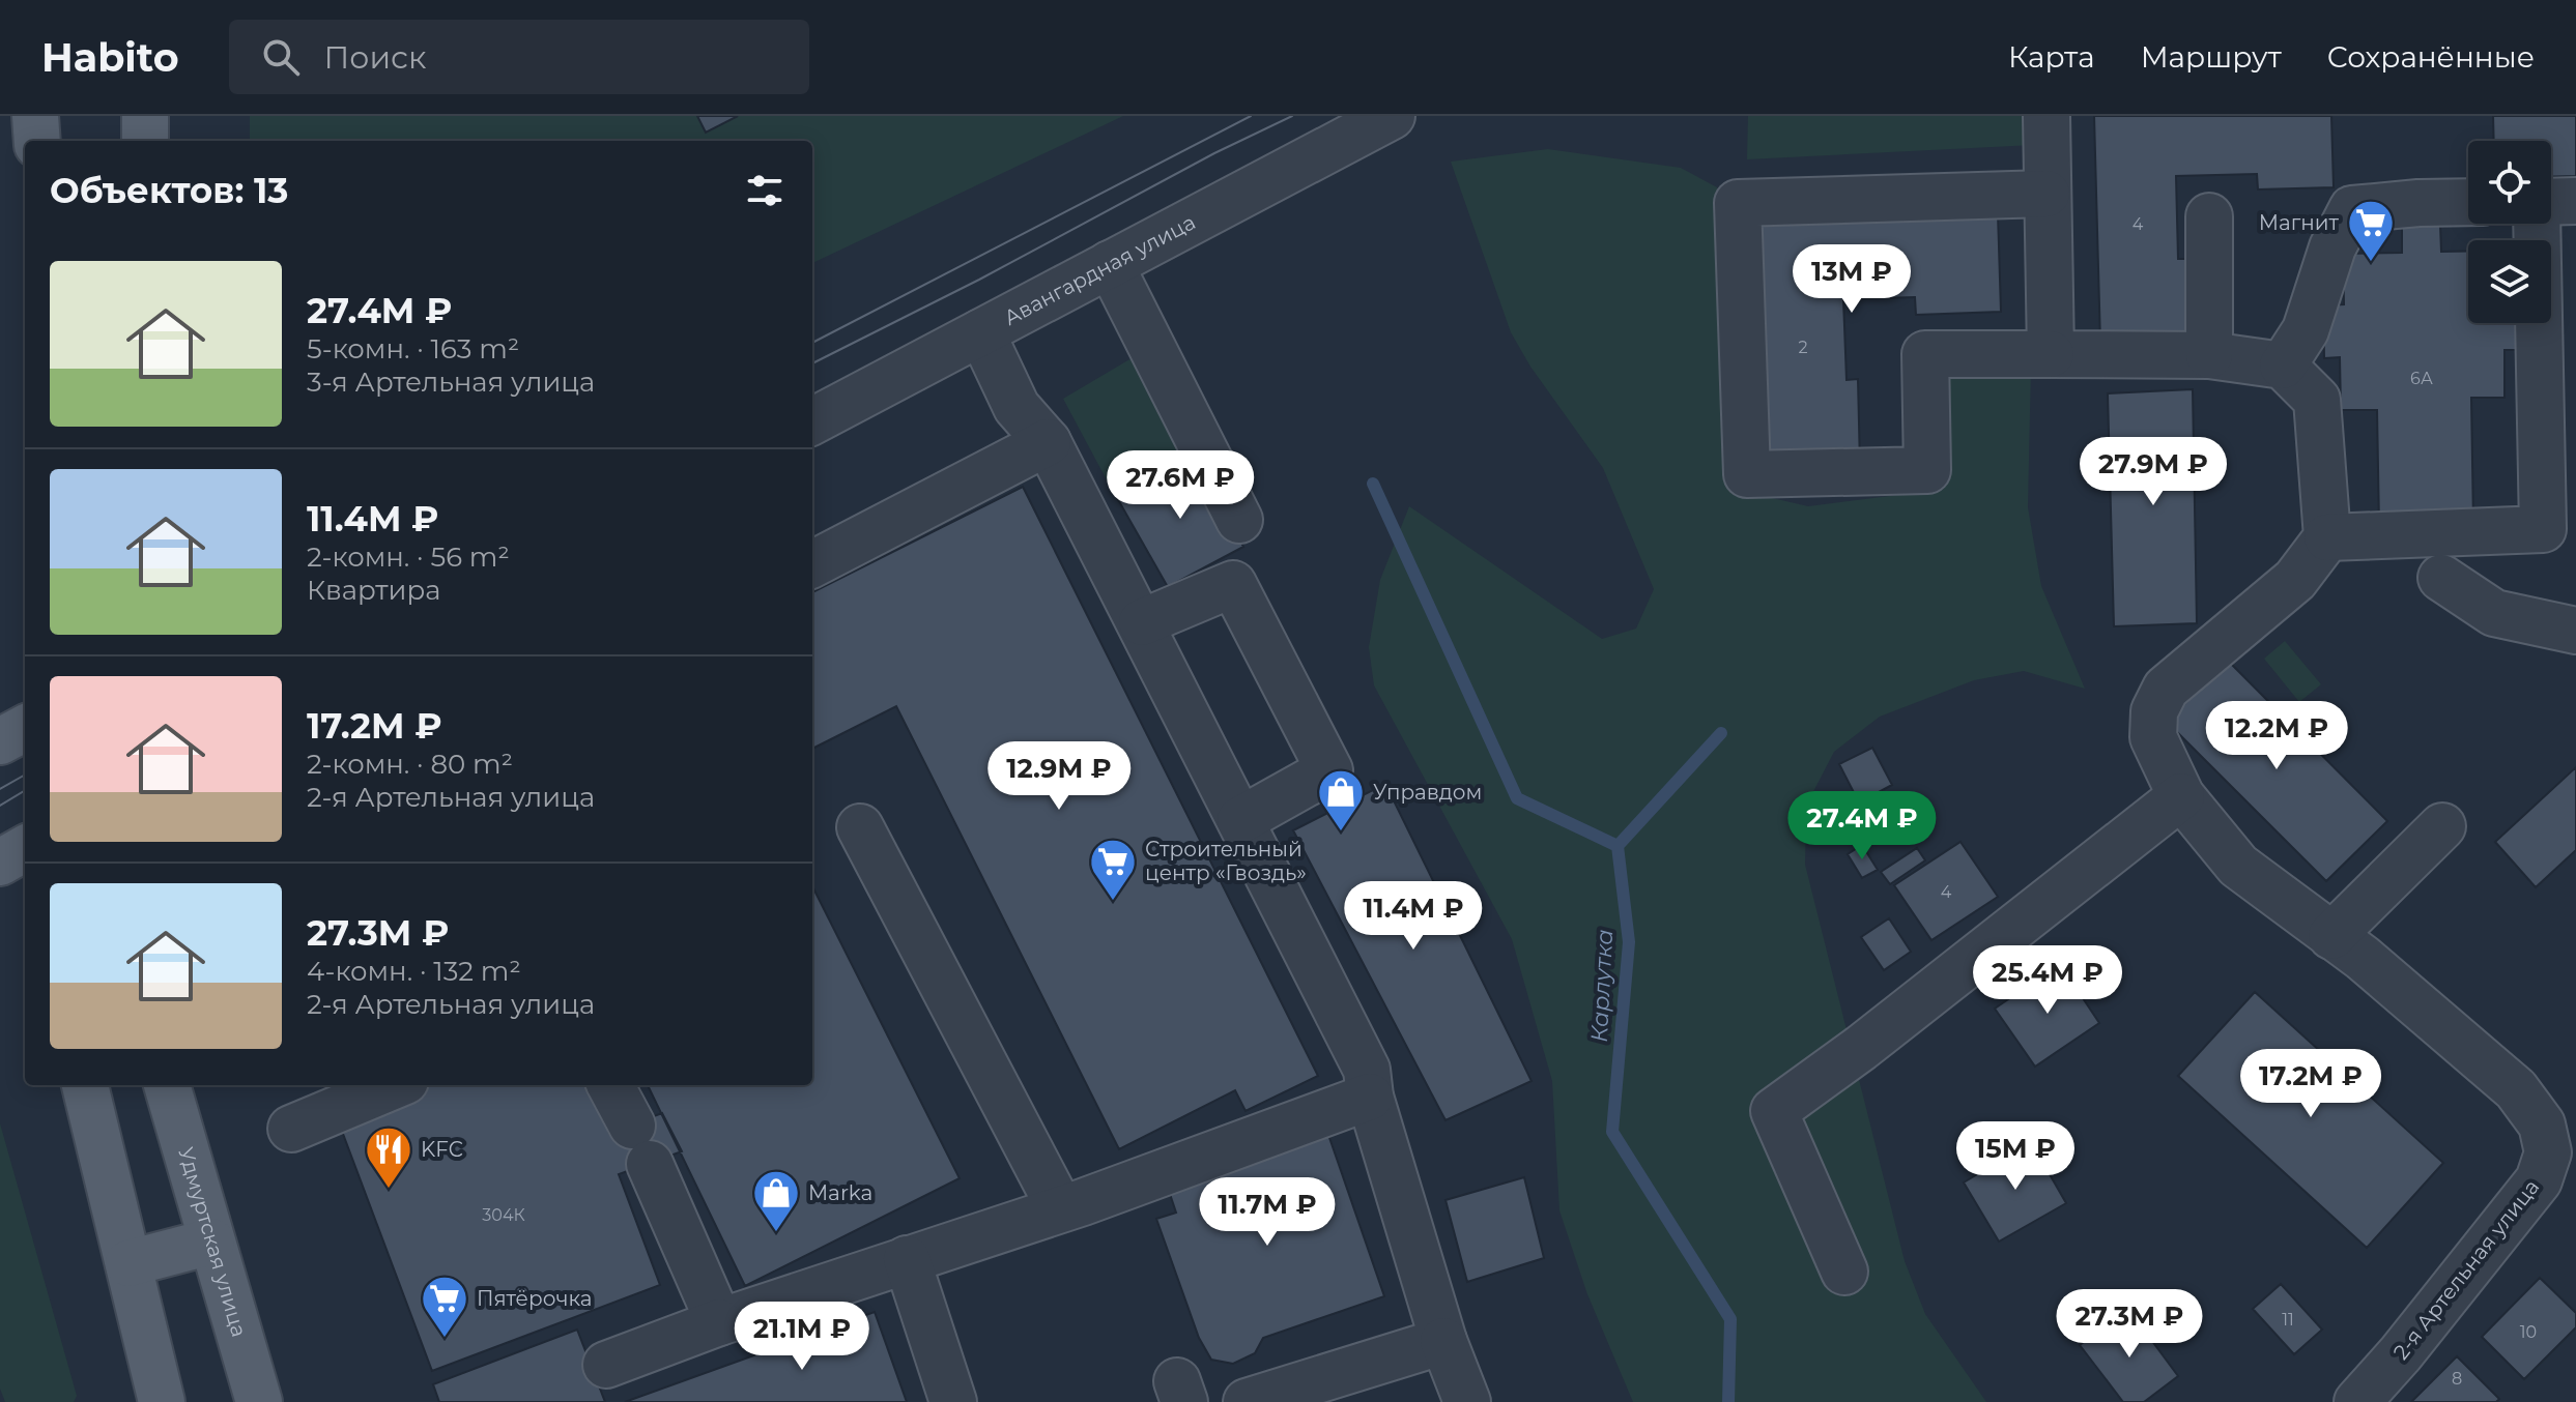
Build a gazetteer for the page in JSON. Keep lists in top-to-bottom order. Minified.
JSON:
{"streets":{"main road":["Удмуртская улица"],"street":["Авангардная улица","2-я Артельная улица"]},"water":["Карлутка"],"places":{"supermarket":["Магнит","Строительный центр «Гвоздь»","Пятёрочка"],"shop":["Управдом","Marka"],"restaurant":["KFC"]},"house_numbers":["4","2","6А","4","304К","11","10","8"],"page":{"header":"Habito","search":"Поиск","nav":["Карта","Маршрут","Сохранённые"],"heading":"Объектов: 13","list":[{"name":"27.4M ₽","note":"5-комн. · 163 m² · 3-я Артельная улица"},{"name":"11.4M ₽","note":"2-комн. · 56 m² · Квартира"},{"name":"17.2M ₽","note":"2-комн. · 80 m² · 2-я Артельная улица"},{"name":"27.3M ₽","note":"4-комн. · 132 m² · 2-я Артельная улица"}],"price":["13M ₽","27.9M ₽","27.6M ₽","12.2M ₽","12.9M ₽","27.4M ₽","11.4M ₽","25.4M ₽","17.2M ₽","15M ₽","11.7M ₽","27.3M ₽","21.1M ₽"]}}
